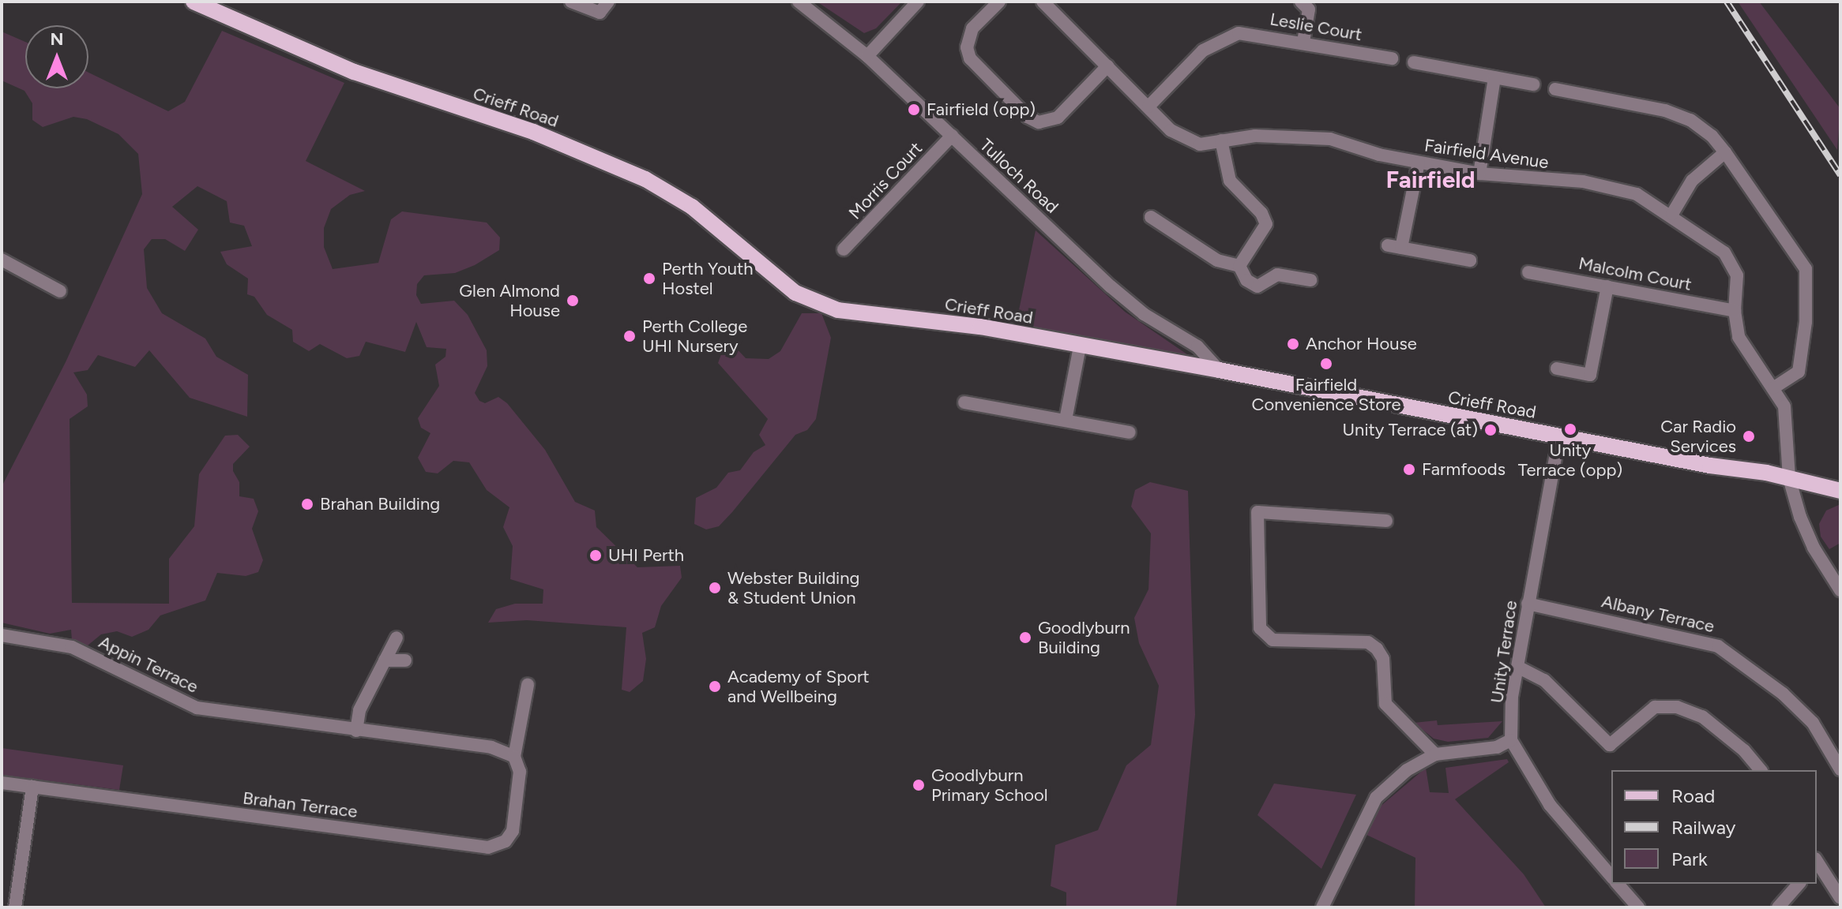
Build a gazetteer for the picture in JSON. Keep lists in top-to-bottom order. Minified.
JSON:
{"streets":{"main road":["Crieff Road"],"street":["Leslie Court","Fairfield Avenue","Tulloch Road","Morris Court","Malcolm Court","Albany Terrace","Unity Terrace","Appin Terrace","Brahan Terrace"]},"crossings":[["Leslie Court","Fairfield Avenue"],["Crieff Road","Fairfield Avenue"],["Crieff Road","Tulloch Road"],["Crieff Road","Unity Terrace"],["Fairfield Avenue","Malcolm Court"],["Tulloch Road","Morris Court"],["Albany Terrace","Unity Terrace"],["Appin Terrace","Brahan Terrace"]],"districts":["Fairfield"],"places":["Fairfield (opp)","Perth Youth Hostel","Glen Almond House","Perth College UHI Nursery","Anchor House","Fairfield Convenience Store","Unity Terrace (opp)","Unity Terrace (at)","Car Radio Services","Farmfoods","Brahan Building","UHI Perth","Webster Building & Student Union","Goodlyburn Building","Academy of Sport and Wellbeing","Goodlyburn Primary School"],"legend":["Road","Railway","Park"],"north":"top"}
